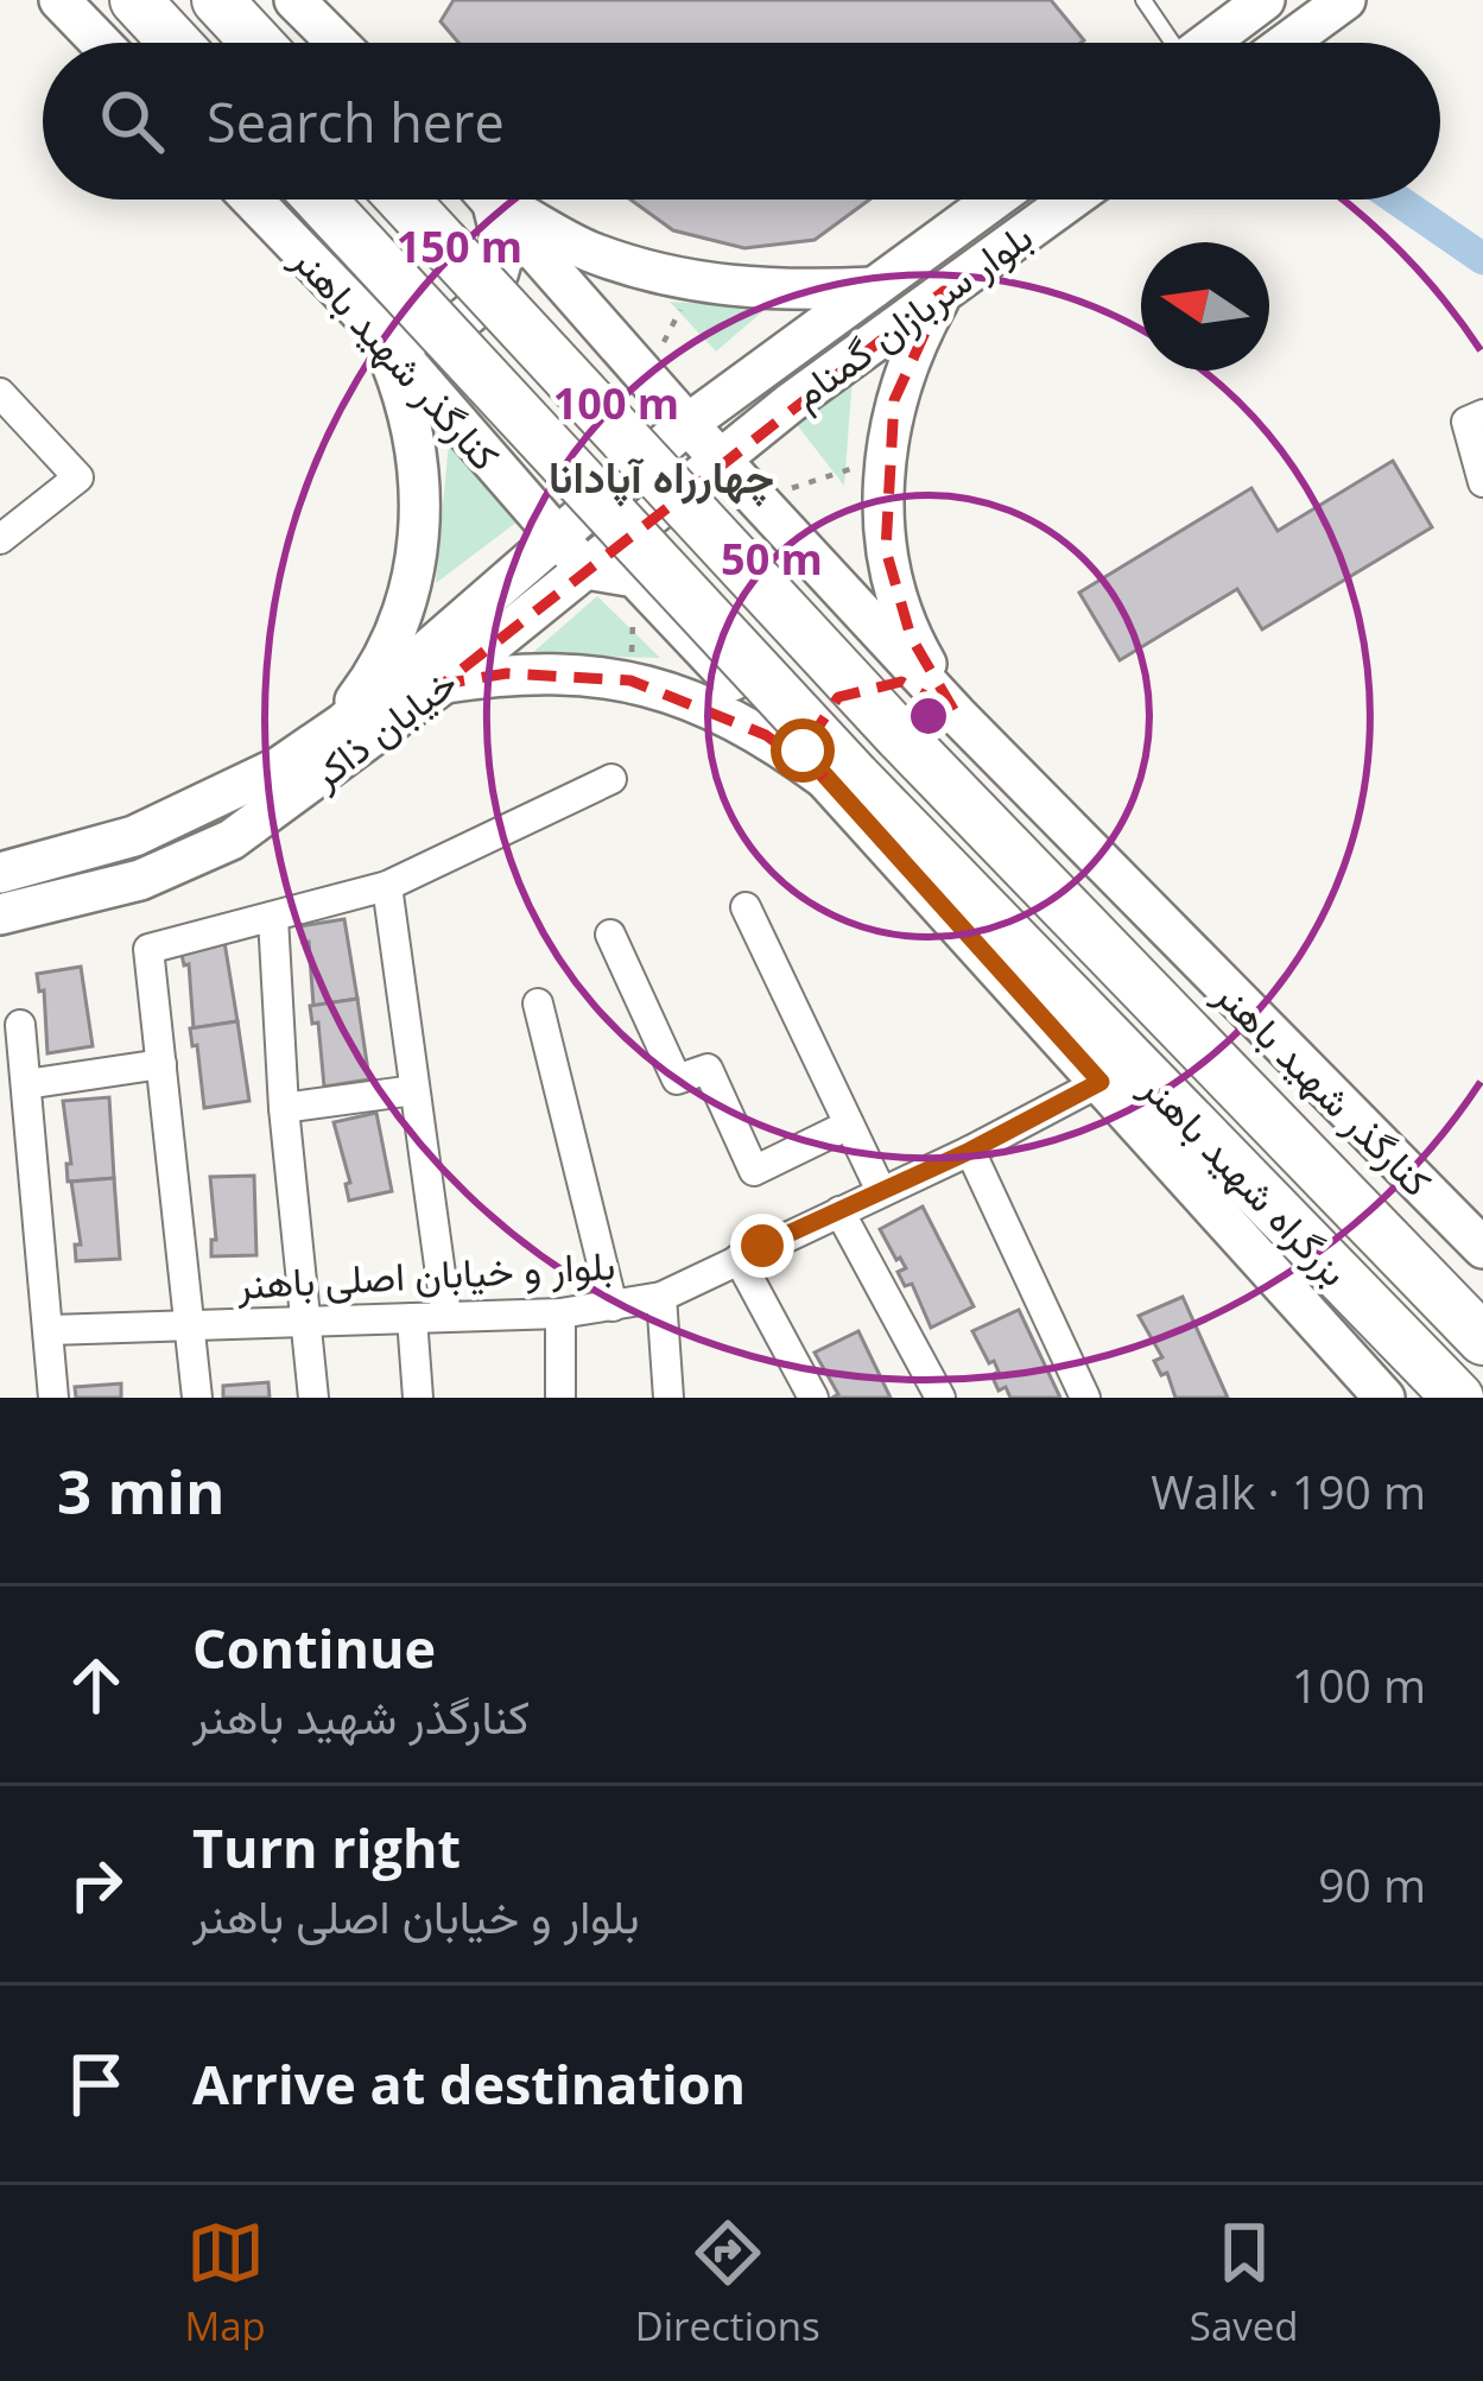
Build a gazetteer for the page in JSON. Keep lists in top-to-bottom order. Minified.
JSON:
{"streets":{"highway":["بزرگراه شهید باهنر"],"main road":["بلوار سربازان گمنام","کنارگذر شهید باهنر","خیابان ذاکر"],"street":["بلوار و خیابان اصلی باهنر"]},"crossings":[["بلوار سربازان گمنام","کنارگذر شهید باهنر"],["بلوار سربازان گمنام","خیابان ذاکر"],["کنارگذر شهید باهنر","خیابان ذاکر"],["کنارگذر شهید باهنر","بزرگراه شهید باهنر"],["کنارگذر شهید باهنر","بلوار و خیابان اصلی باهنر"]],"districts":["چهارراه آپادانا"],"north":"left","page":{"search":"Search here","heading":["3 min","Walk · 190 m"],"list":[["Continue","کنارگذر شهید باهنر","100 m"],["Turn right","بلوار و خیابان اصلی باهنر","90 m"],"Arrive at destination"],"nav":["Map","Directions","Saved"]},"rings":["150 m","100 m","50 m"]}
